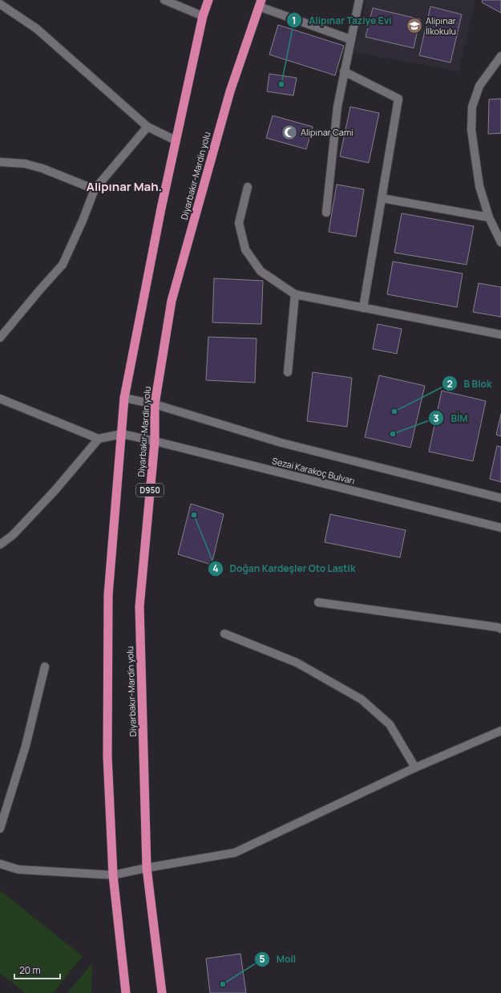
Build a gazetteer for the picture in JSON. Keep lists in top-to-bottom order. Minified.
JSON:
{"streets":{"highway":["Diyarbakır-Mardin yolu","D950"],"street":["Sezai Karakoç Bulvarı"]},"crossings":[["Diyarbakır-Mardin yolu","Sezai Karakoç Bulvarı"]],"districts":["Alipınar Mah."],"places":{"school or university":["Alipınar İlkokulu"],"other":["Alipınar Taziye Evi","B Blok","BİM","Doğan Kardeşler Oto Lastik","Moil"],"mosque":["Alipınar Cami"]},"scale_bar":"20 m"}
